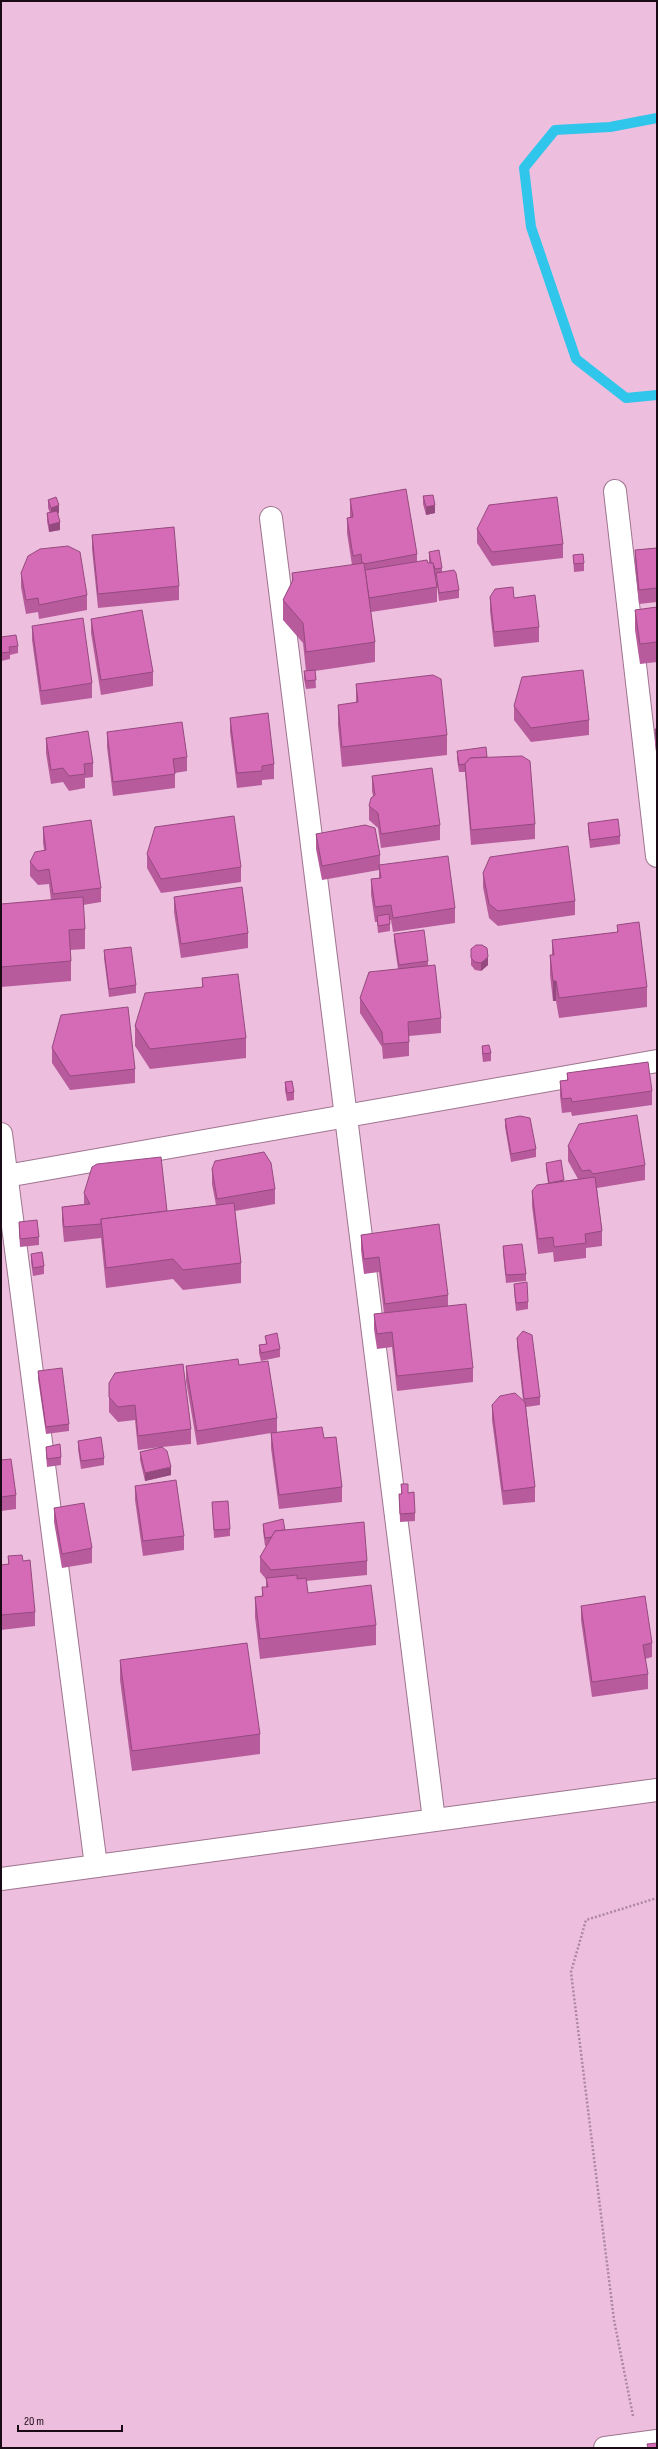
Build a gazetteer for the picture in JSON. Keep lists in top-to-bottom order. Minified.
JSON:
{"scale_bar":"20 m"}
